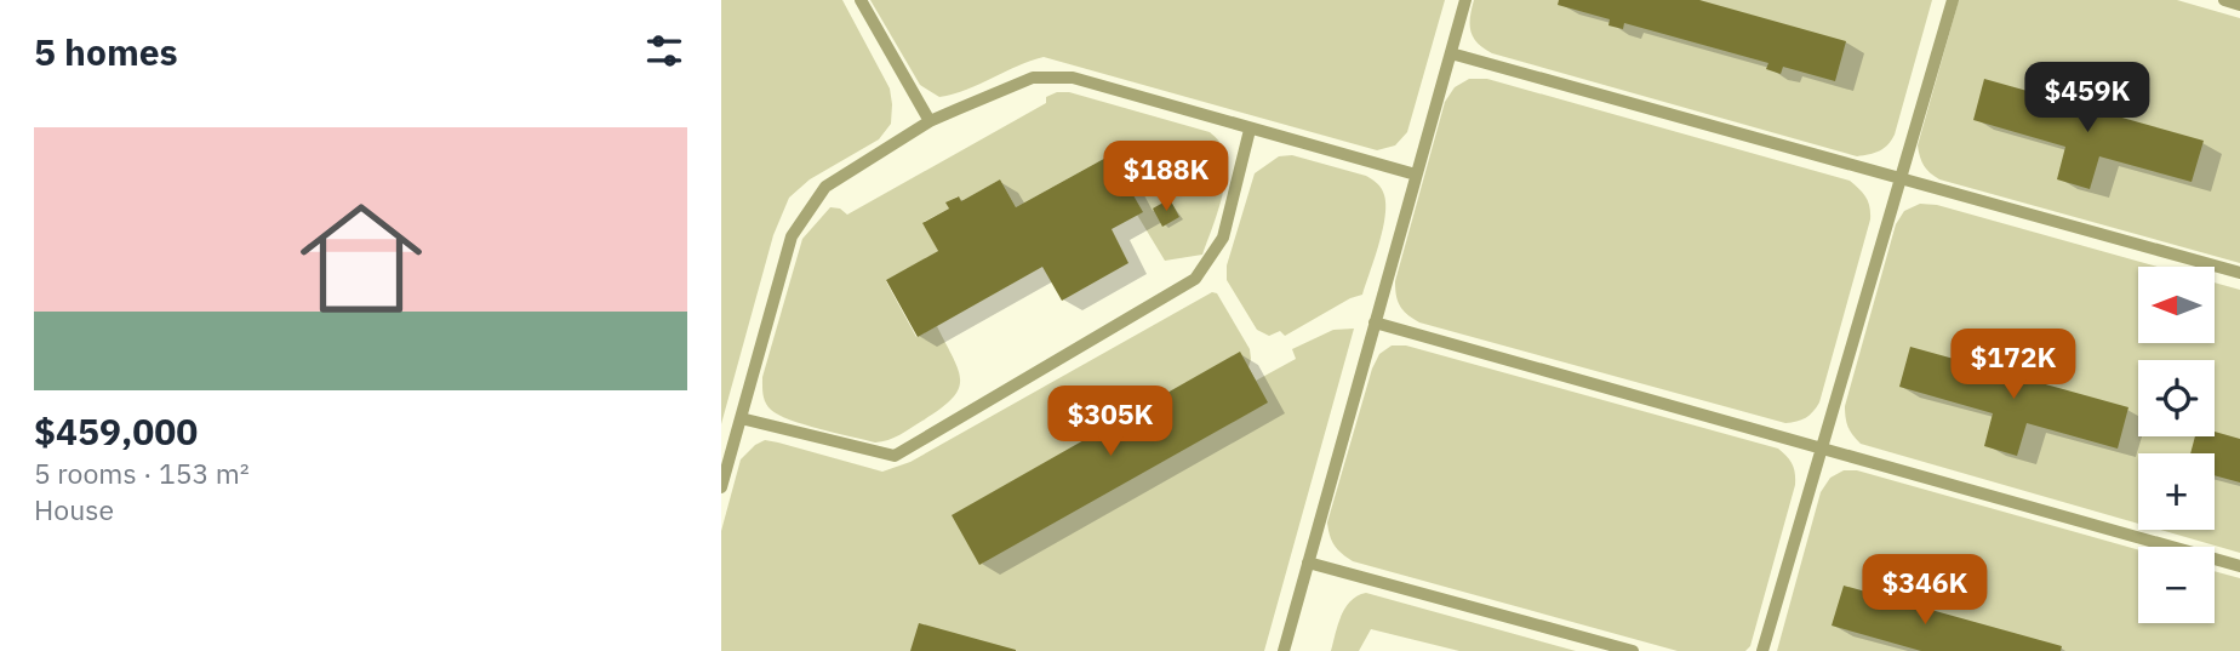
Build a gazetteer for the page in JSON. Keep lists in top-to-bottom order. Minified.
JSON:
{"north":"left","page":{"heading":"5 homes","price":["$459K","$188K","$172K","$305K","$346K"],"list":[{"name":"$459,000","note":"5 rooms · 153 m² · House"}],"map_buttons":["+","−"]}}
